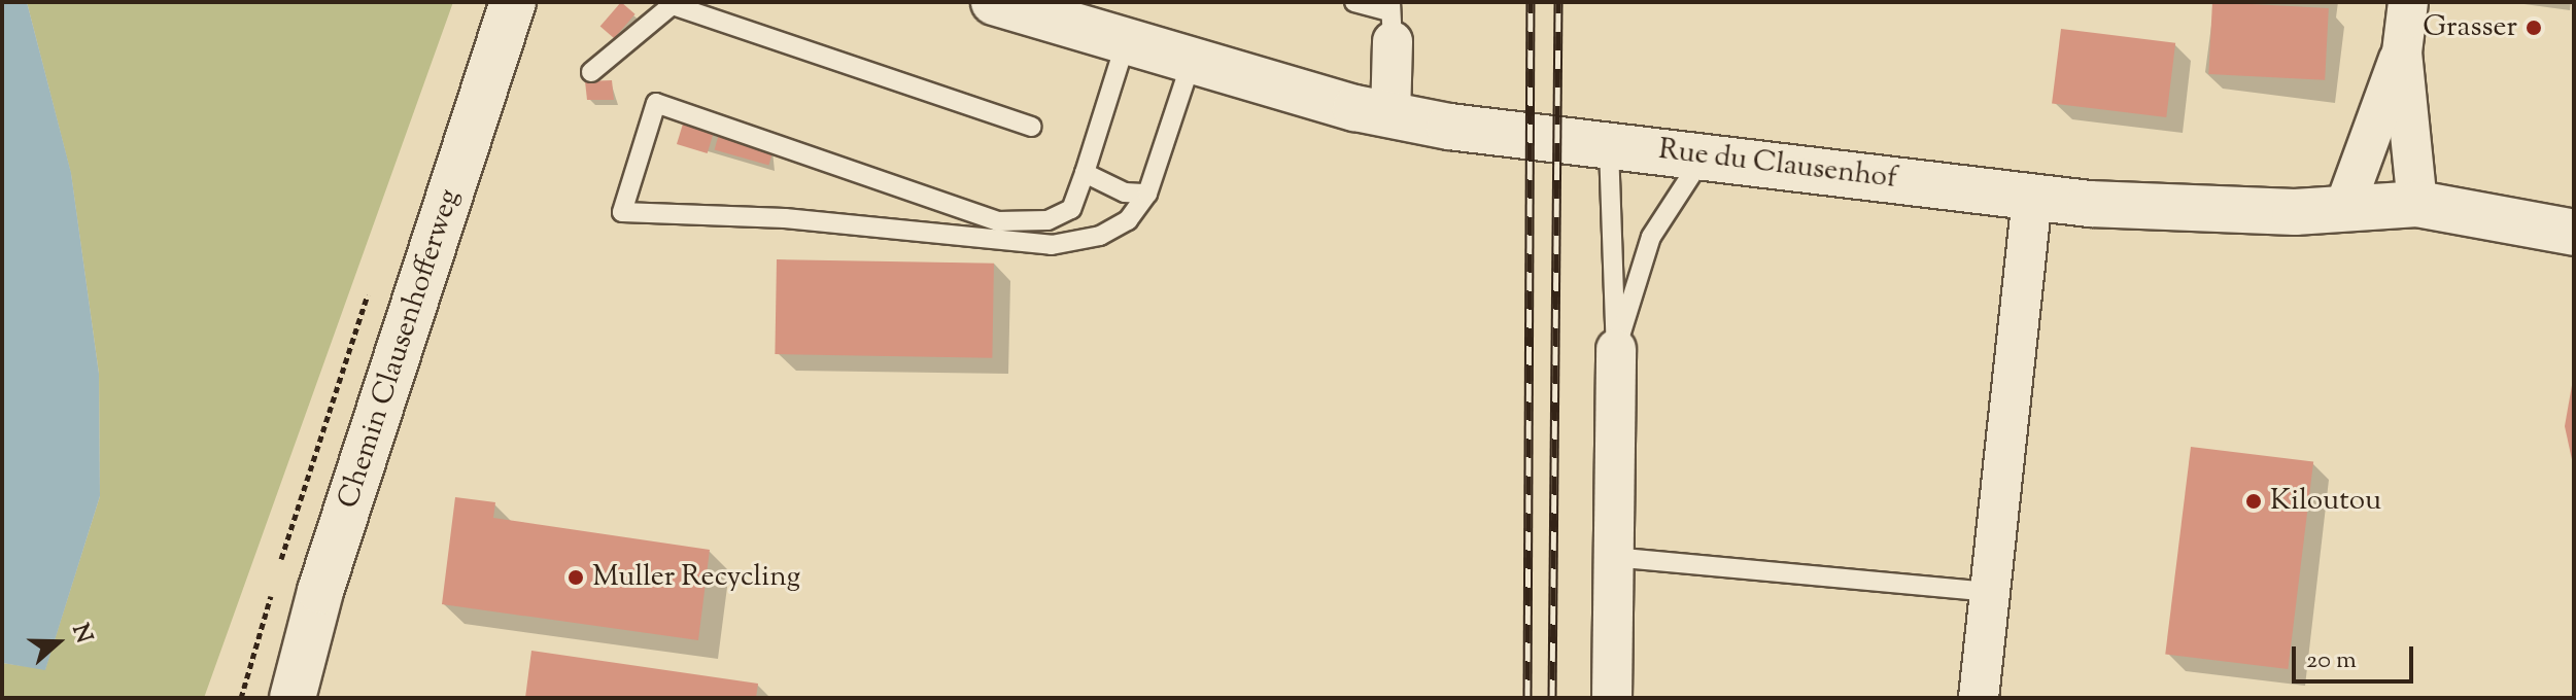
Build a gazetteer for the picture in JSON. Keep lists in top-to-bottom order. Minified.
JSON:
{"streets":{"street":["Rue du Clausenhof","Chemin Clausenhofferweg"]},"places":["Grasser","Kiloutou","Muller Recycling"],"scale_bar":"20 m","north":"right"}
